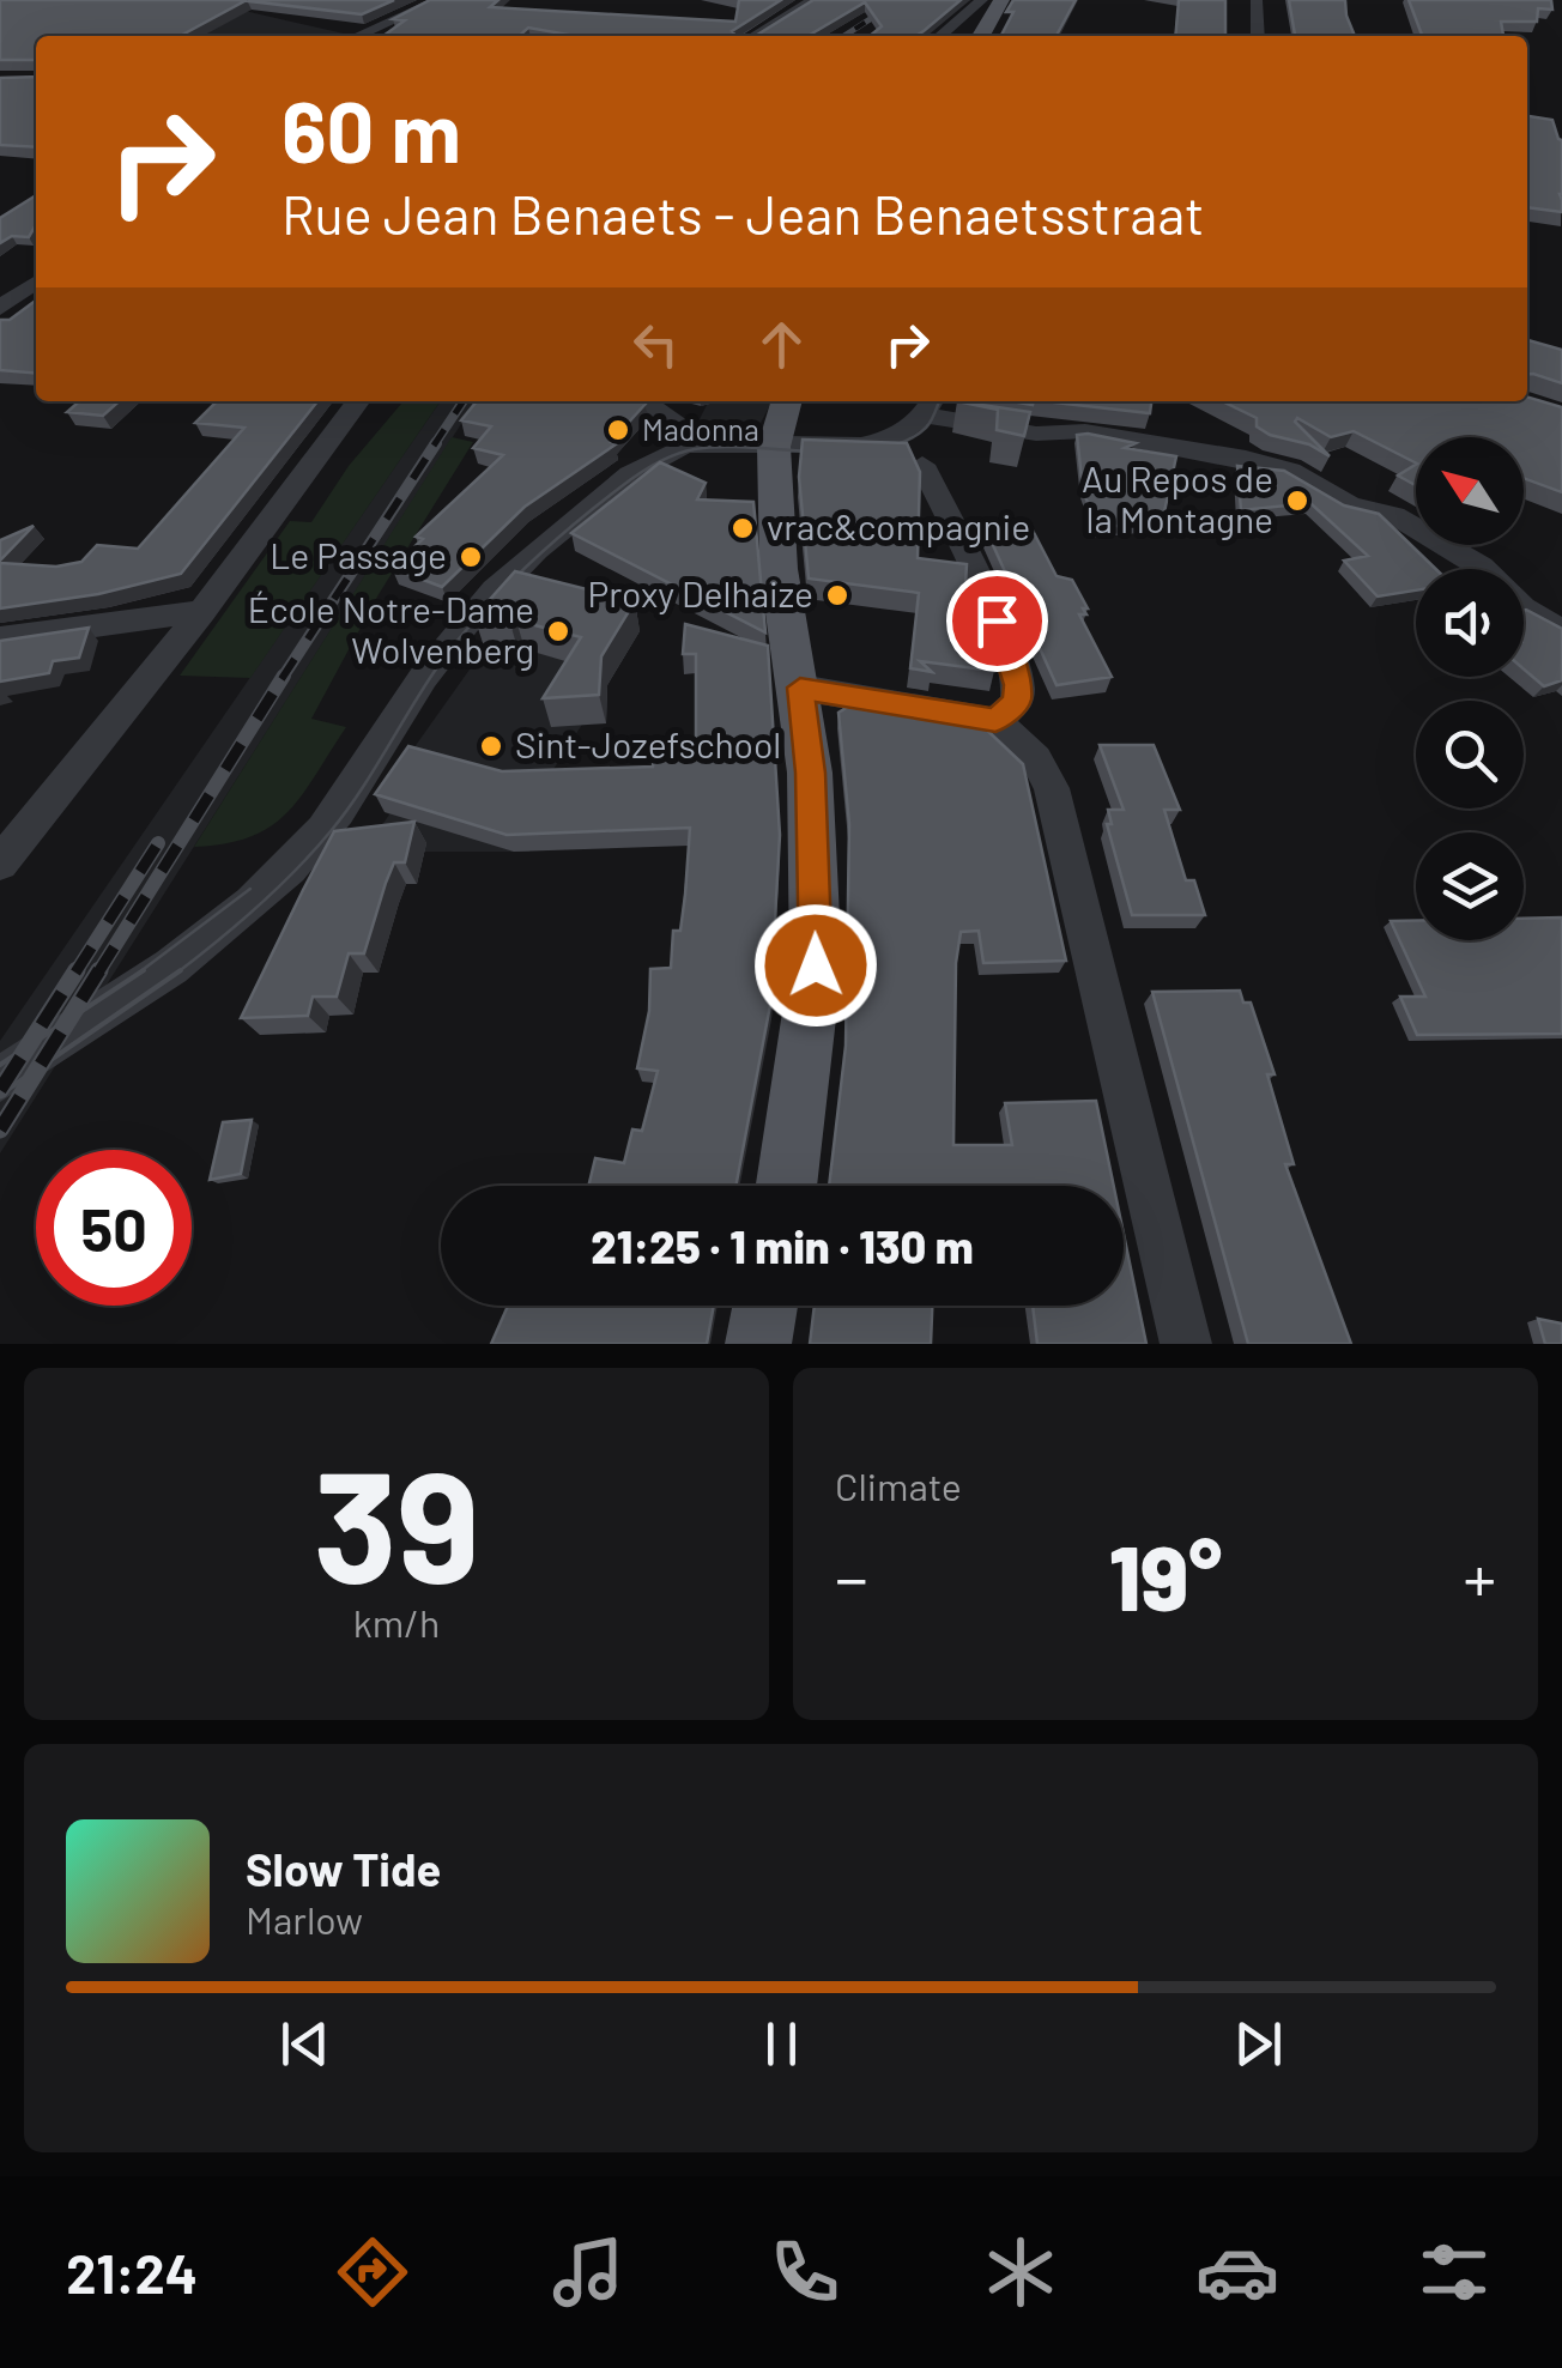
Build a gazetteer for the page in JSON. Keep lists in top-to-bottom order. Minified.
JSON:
{"places":["Madonna","Au Repos de la Montagne","vrac&compagnie","Le Passage","Proxy Delhaize","École Notre-Dame Wolvenberg","Sint-Jozefschool"],"north":"top left","page":{"turn":["60 m","Rue Jean Benaets - Jean Benaetsstraat"],"limit":"50","trip":"21:25 · 1 min · 130 m","tile":[["39","km/h"],"Climate"],"heat":["−","19°","+"],"song":["Slow Tide","Marlow"],"tabs":"21:24"}}
